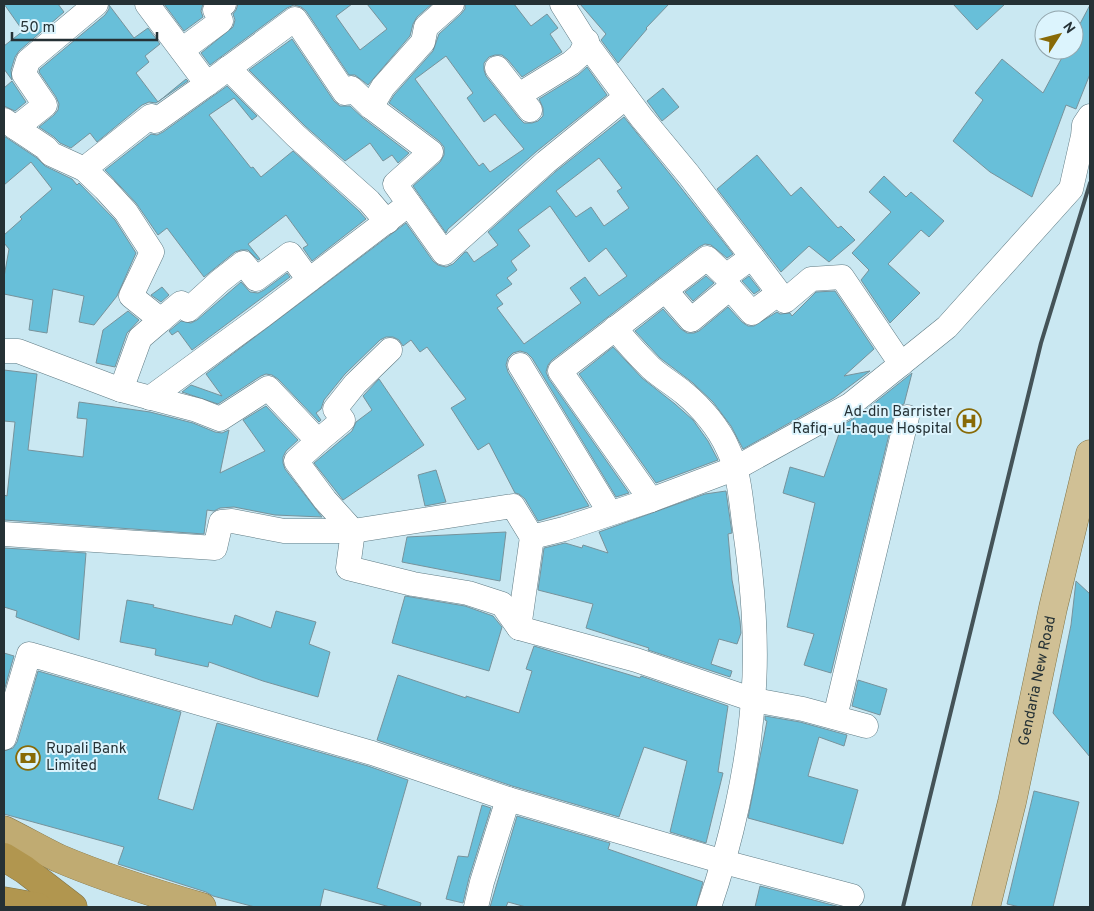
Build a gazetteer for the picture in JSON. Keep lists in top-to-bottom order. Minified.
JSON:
{"streets":{"main road":["Gendaria New Road"]},"places":{"hospital":["Ad-din Barrister Rafiq-ul-haque Hospital"],"bank":["Rupali Bank Limited"]},"scale_bar":"50 m","north":"top right"}
